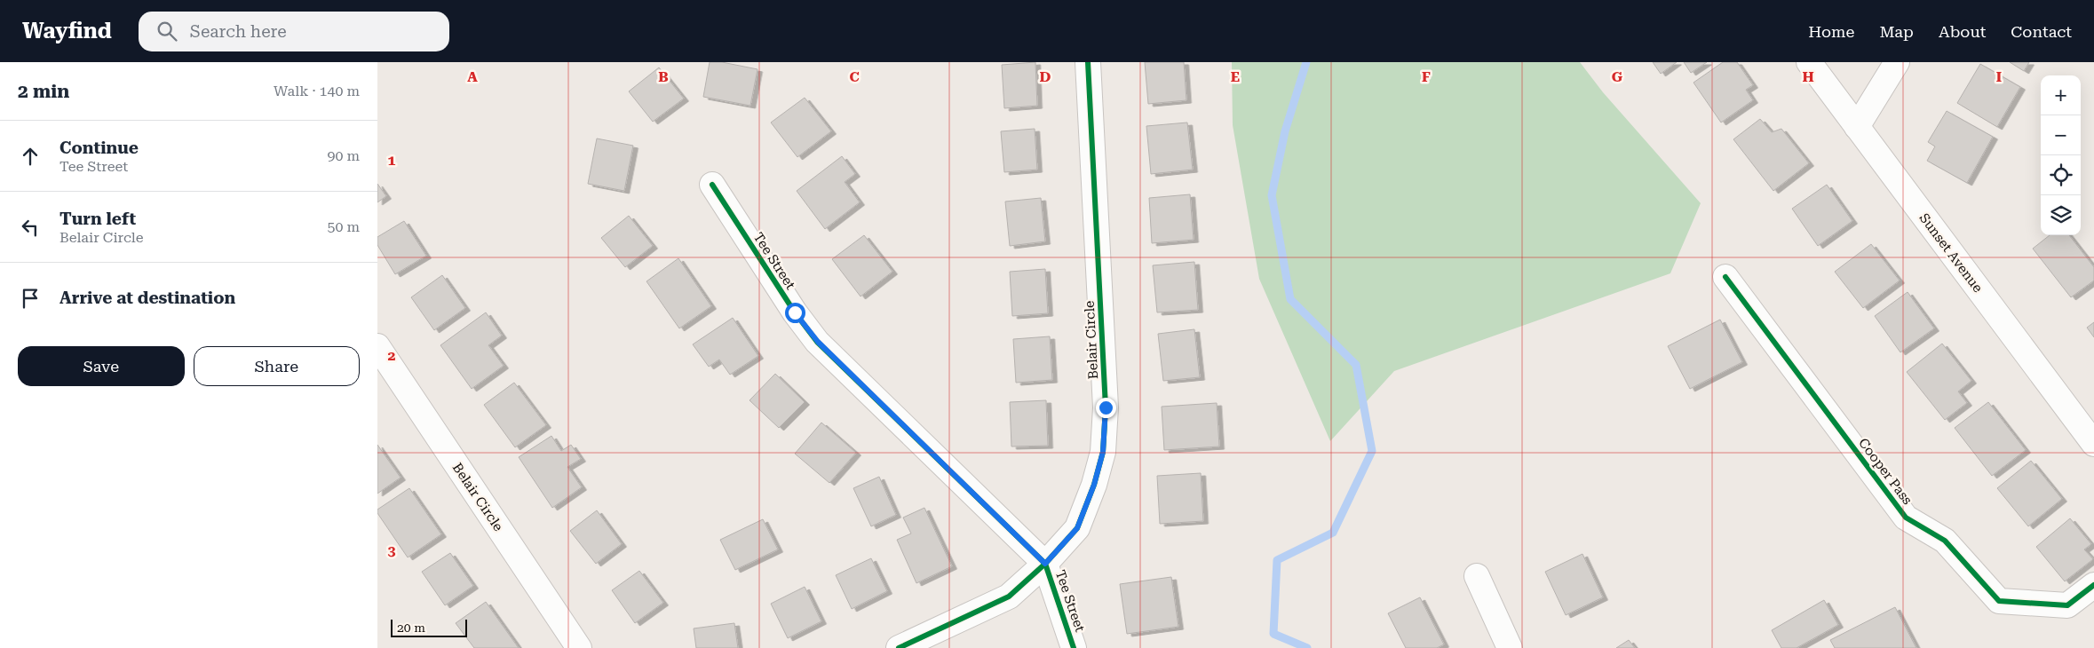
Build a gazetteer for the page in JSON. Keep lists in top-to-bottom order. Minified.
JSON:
{"streets":{"street":["Sunset Avenue","Tee Street","Belair Circle","Cooper Pass"]},"crossings":[["Tee Street","Belair Circle"]],"scale_bar":"20 m","page":{"header":"Wayfind","search":"Search here","nav":["Home","Map","About","Contact"],"heading":["2 min","Walk · 140 m"],"map_buttons":["+","−"],"list":[["Continue","Tee Street","90 m"],["Turn left","Belair Circle","50 m"],"Arrive at destination"],"buttons":["Save","Share"],"scale":"20 m"},"grid":{"columns":["A","B","C","D","E","F","G","H","I"],"rows":["1","2","3"]}}
